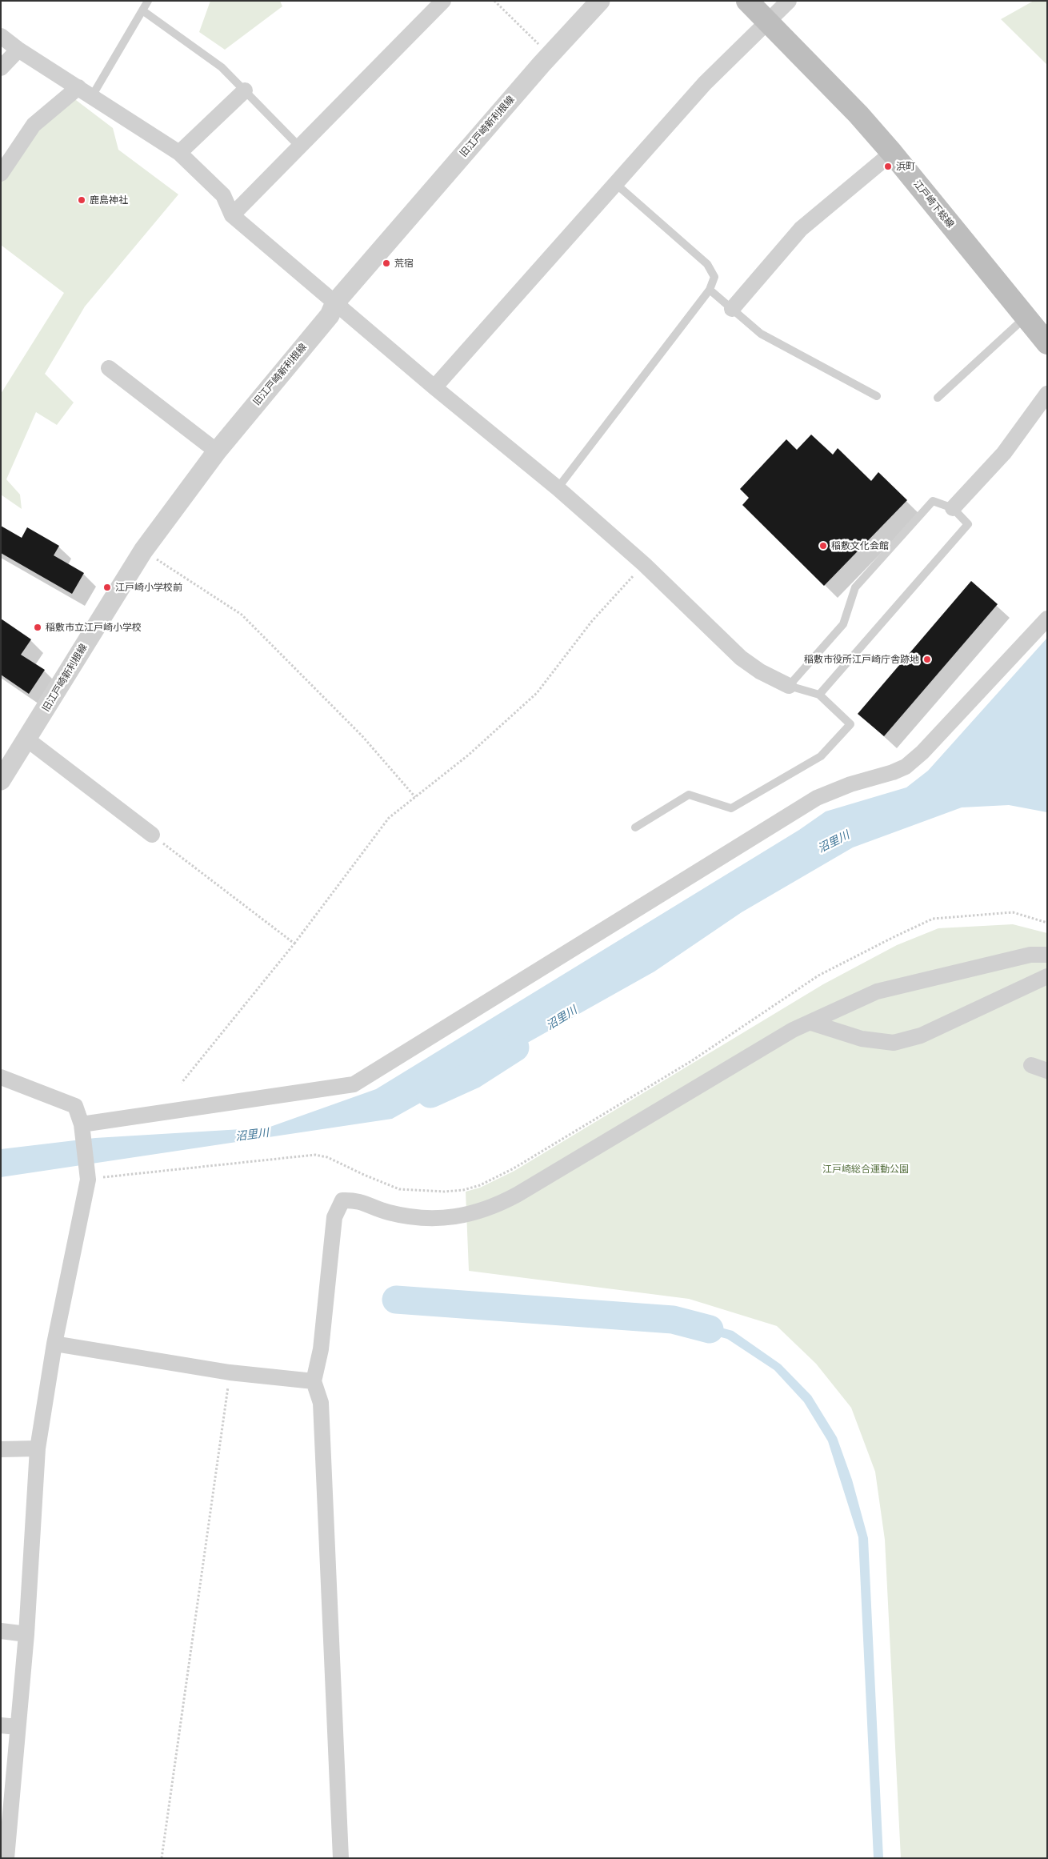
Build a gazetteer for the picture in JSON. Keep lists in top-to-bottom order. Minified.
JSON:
{"streets":{"main road":["江戸崎下総線"],"street":["旧江戸崎新利根線"]},"water":["沼里川"],"parks":["江戸崎総合運動公園"],"places":["浜町","鹿島神社","荒宿","稲敷文化会館","江戸崎小学校前","稲敷市立江戸崎小学校","稲敷市役所江戸崎庁舎跡地"]}
